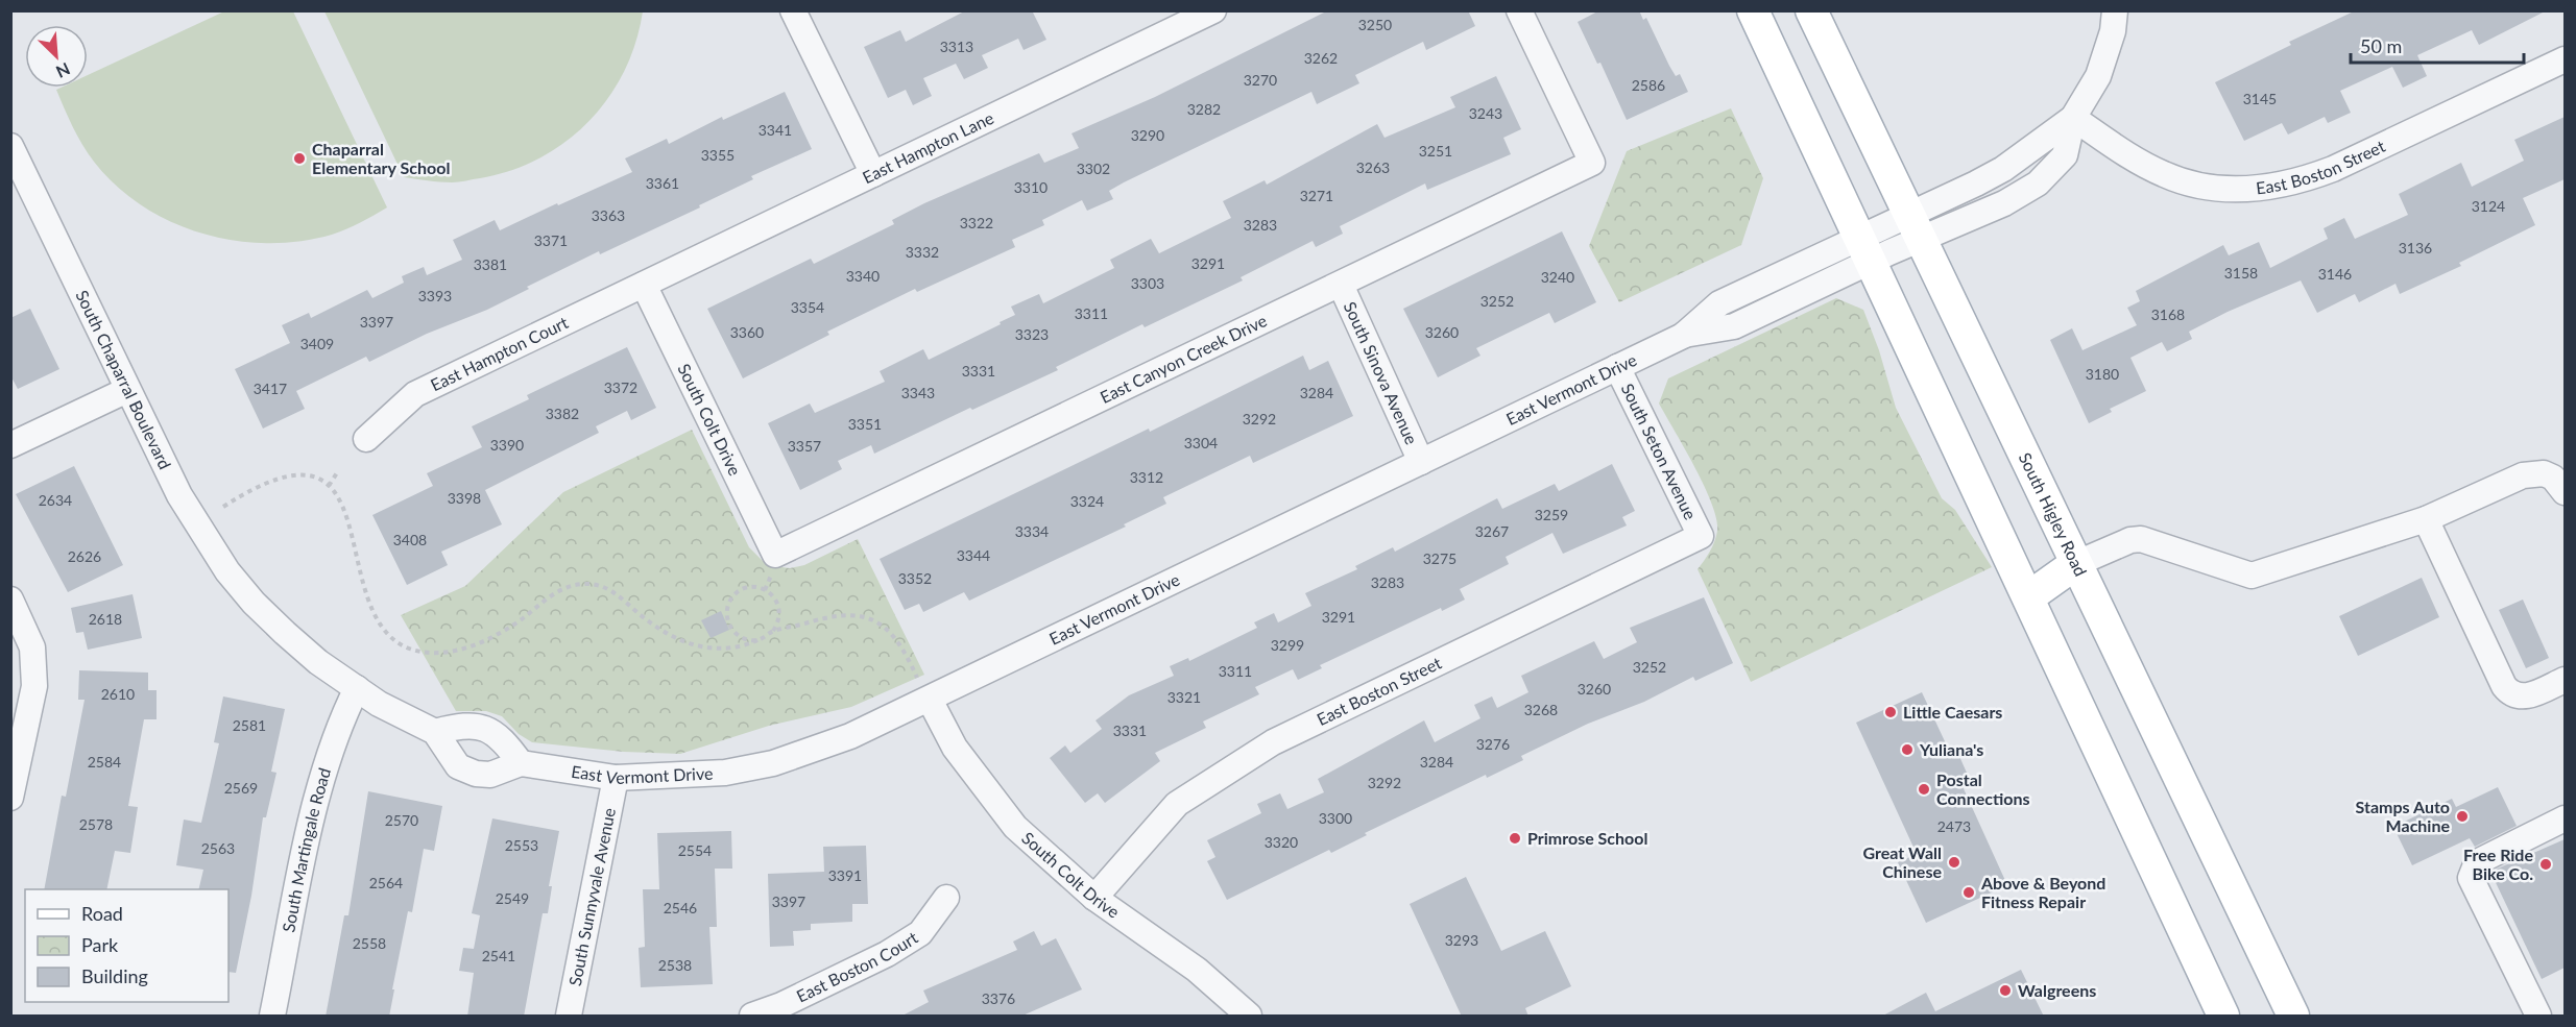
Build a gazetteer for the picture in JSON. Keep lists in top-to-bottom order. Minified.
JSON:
{"streets":{"main road":["South Higley Road"],"street":["East Hampton Lane","East Boston Street","East Hampton Court","East Canyon Creek Drive","South Sinova Avenue","South Chaparral Boulevard","East Vermont Drive","South Colt Drive","South Seton Avenue","South Martingale Road","South Sunnyvale Avenue","East Boston Court"]},"crossings":[["East Hampton Lane","East Hampton Court"],["East Hampton Lane","South Colt Drive"],["East Boston Street","East Vermont Drive"],["East Boston Street","South Colt Drive"],["East Boston Street","South Seton Avenue"],["East Hampton Court","South Colt Drive"],["East Canyon Creek Drive","South Sinova Avenue"],["East Canyon Creek Drive","South Colt Drive"],["South Sinova Avenue","East Vermont Drive"],["South Chaparral Boulevard","East Vermont Drive"],["East Vermont Drive","South Colt Drive"],["East Vermont Drive","South Seton Avenue"],["East Vermont Drive","South Higley Road"],["East Vermont Drive","South Martingale Road"],["East Vermont Drive","South Sunnyvale Avenue"]],"places":["Chaparral Elementary School","Little Caesars","Yuliana's","Postal Connections","Stamps Auto Machine","Primrose School","Great Wall Chinese","Free Ride Bike Co.","Above & Beyond Fitness Repair","Walgreens"],"house_numbers":["3250","3313","3262","3270","2586","3145","3282","3243","3341","3290","3251","3355","3263","3302","3361","3310","3271","3124","3363","3322","3283","3371","3136","3332","3291","3381","3158","3146","3340","3240","3303","3393","3252","3354","3311","3168","3397","3360","3260","3323","3409","3331","3180","3372","3417","3343","3284","3382","3292","3351","3304","3390","3357","3312","3398","2634","3324","3259","3334","3267","3408","3344","2626","3275","3352","3283","3291","2618","3299","3252","3311","3260","2610","3321","3268","2581","3331","3276","2584","3284","3292","2569","3300","2570","2578","2473","3320","2553","2563","2554","3391","2564","2549","3397","2546","3293","2558","2541","2538","3376"],"legend":["Road","Park","Building"],"scale_bar":"50 m","north":"bottom right"}
